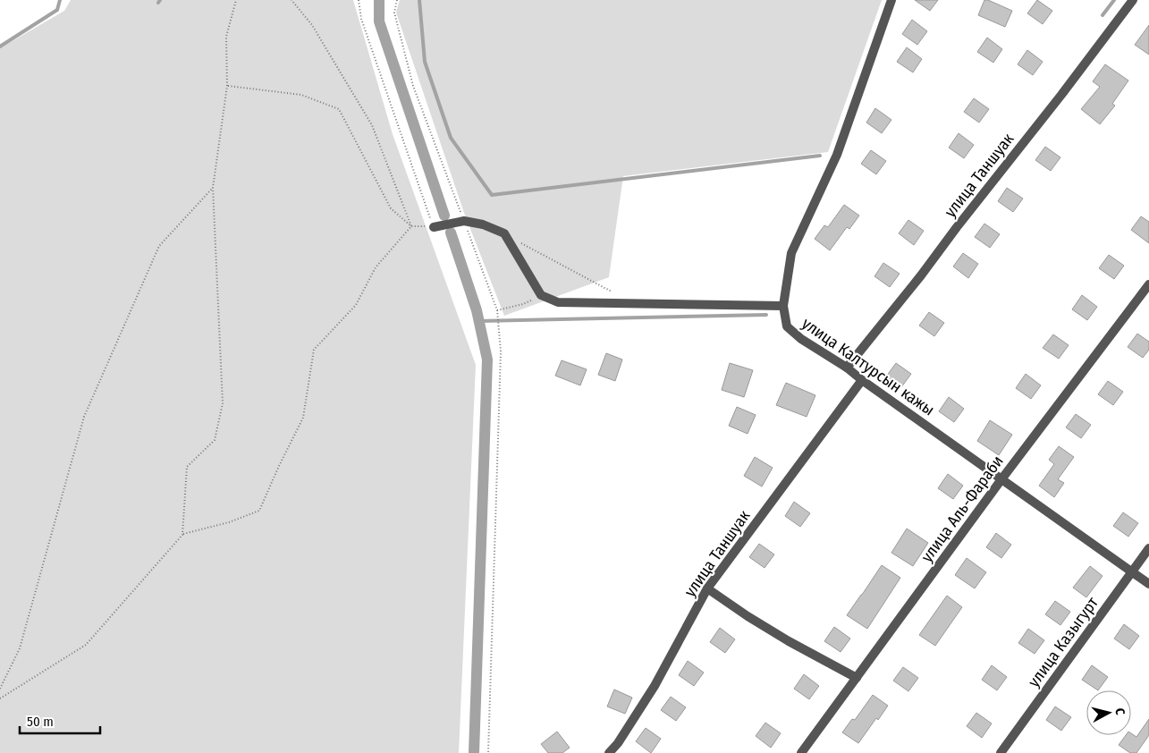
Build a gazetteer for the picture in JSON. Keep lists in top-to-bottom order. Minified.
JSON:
{"streets":{"street":["улица Таншуак","улица Калтурсын кажы","улица Аль-Фараби","улица Казыгурт"]},"crossings":[["улица Таншуак","улица Калтурсын кажы"],["улица Калтурсын кажы","улица Аль-Фараби"],["улица Калтурсын кажы","улица Казыгурт"]],"scale_bar":"50 m","north":"right"}
